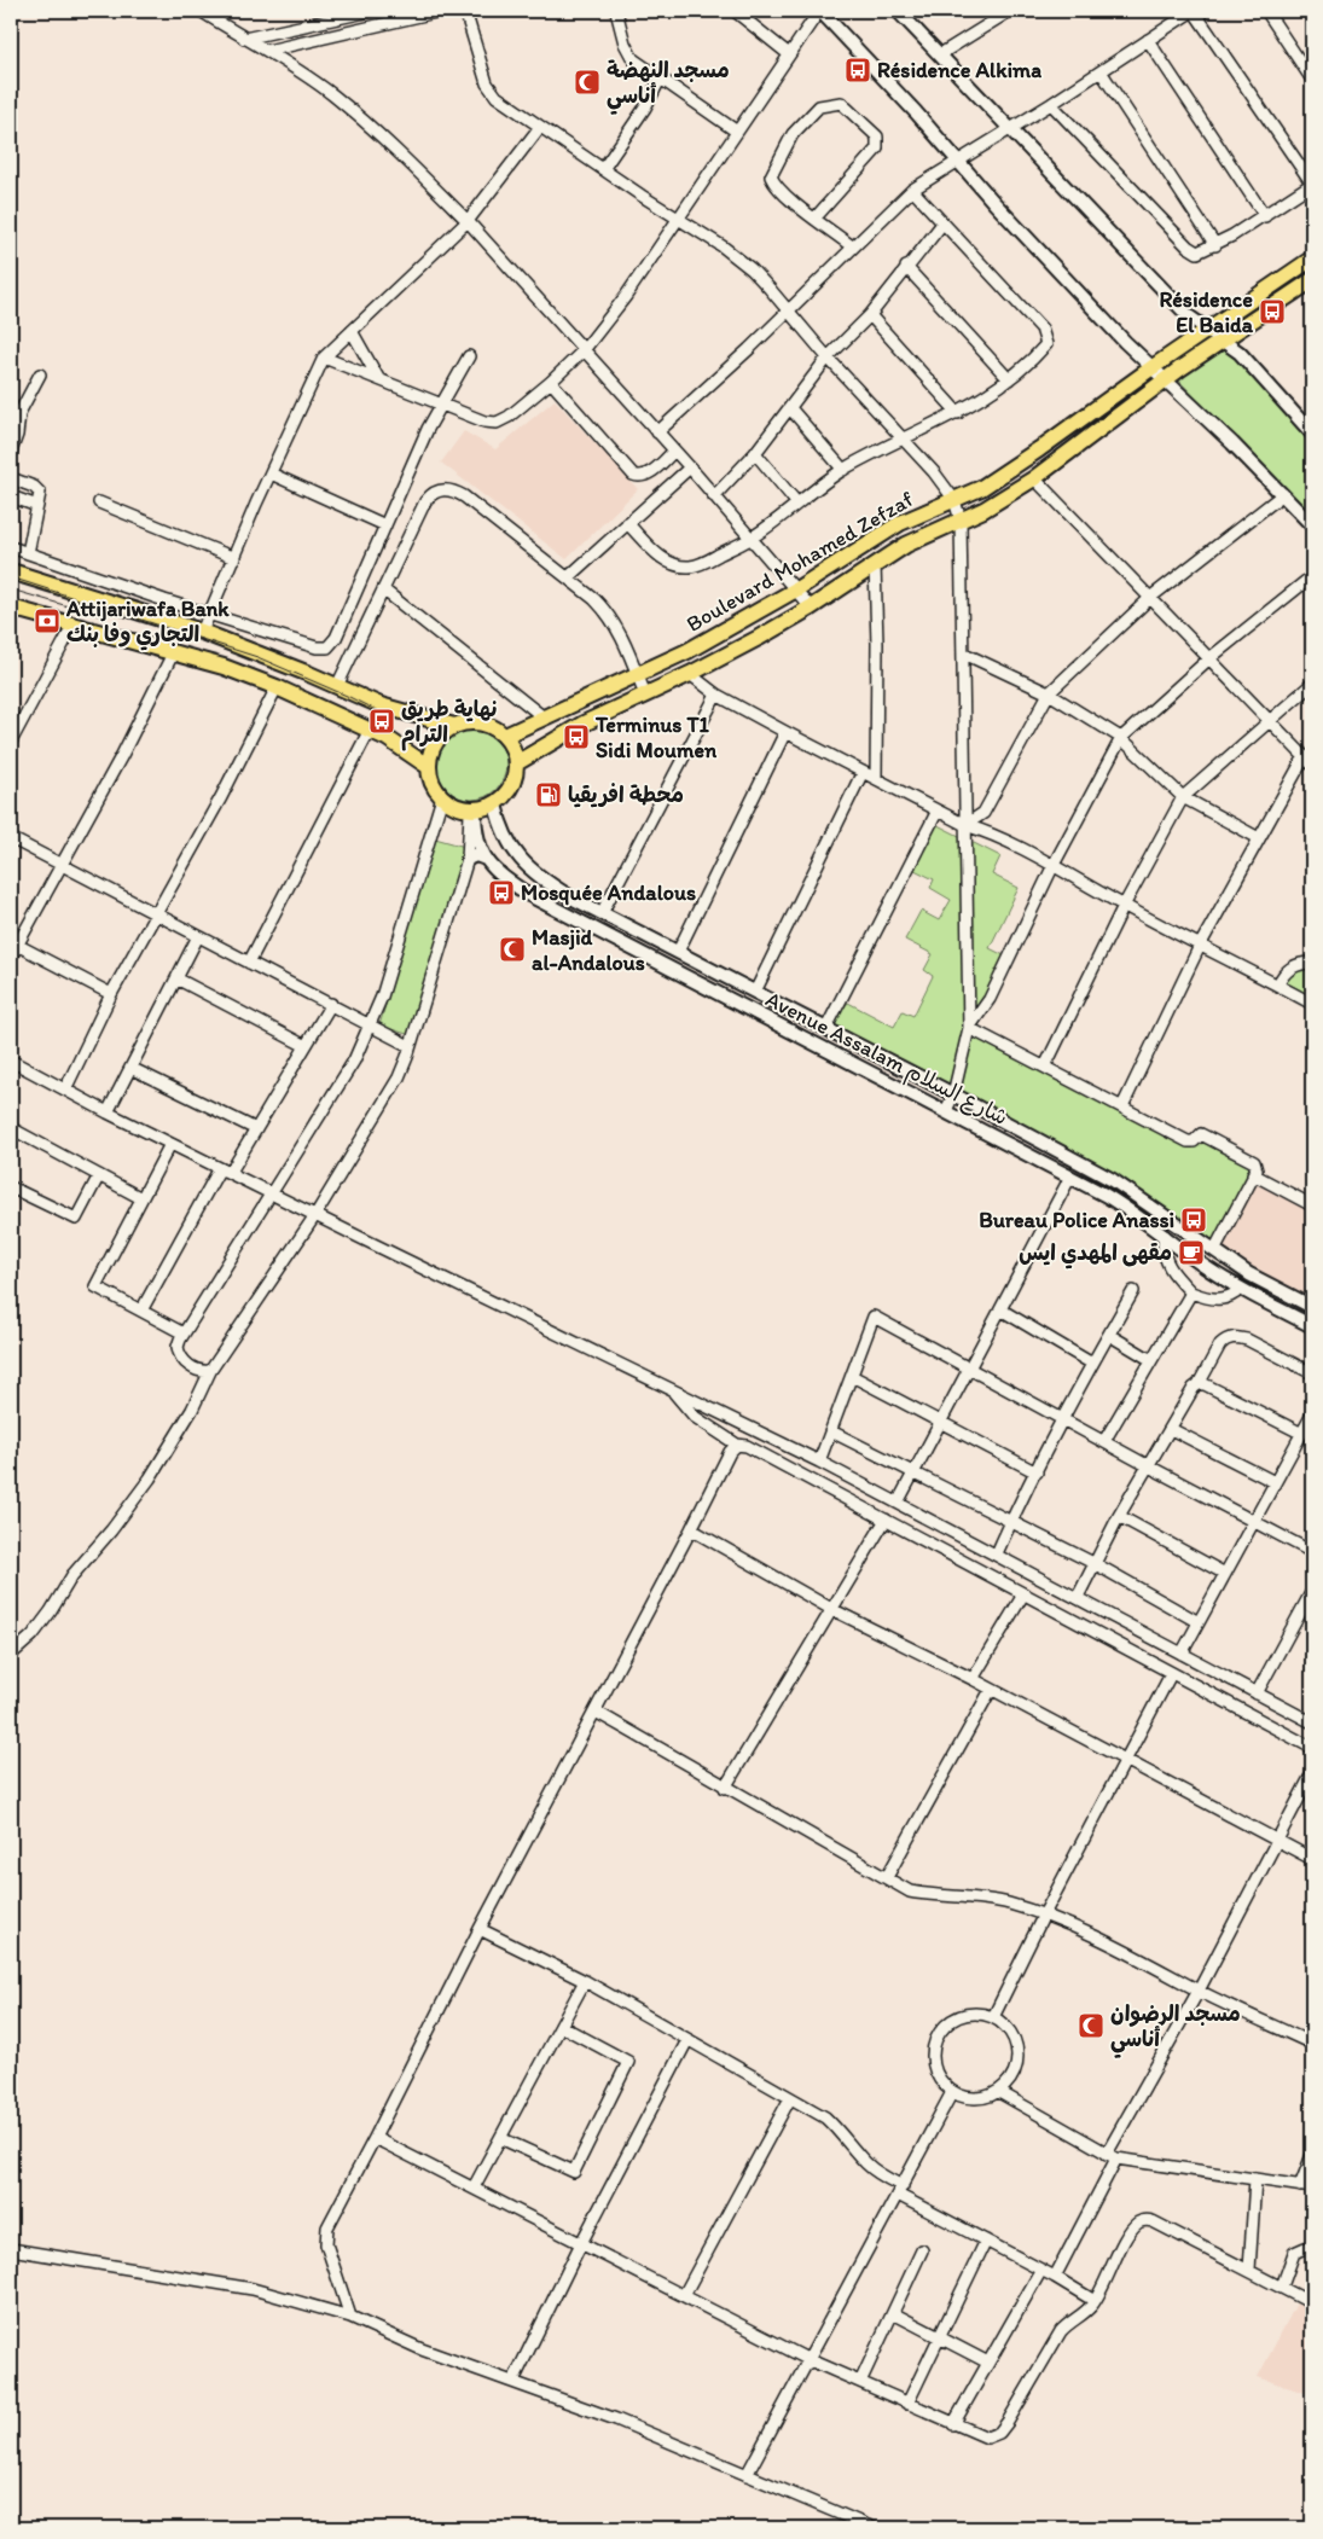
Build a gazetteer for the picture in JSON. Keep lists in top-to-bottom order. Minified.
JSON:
{"streets":{"main road":["Boulevard Mohamed Zefzaf"],"street":["Avenue Assalam شارع السلام"]},"crossings":[["Boulevard Mohamed Zefzaf","Avenue Assalam شارع السلام"]],"places":{"bus stop":["Résidence Alkima","Résidence El Baida","نهاية طريق الترام","Terminus T1 Sidi Moumen","Mosquée Andalous","Bureau Police Anassi"],"mosque":["مسجد النهضة أناسي","Masjid al-Andalous","مسجد الرضوان أناسي"],"bank":["Attijariwafa Bank التجاري وفا بنك"],"fuel station":["محطة افريقيا"],"cafe":["مقهى المهدي ايس"]}}
